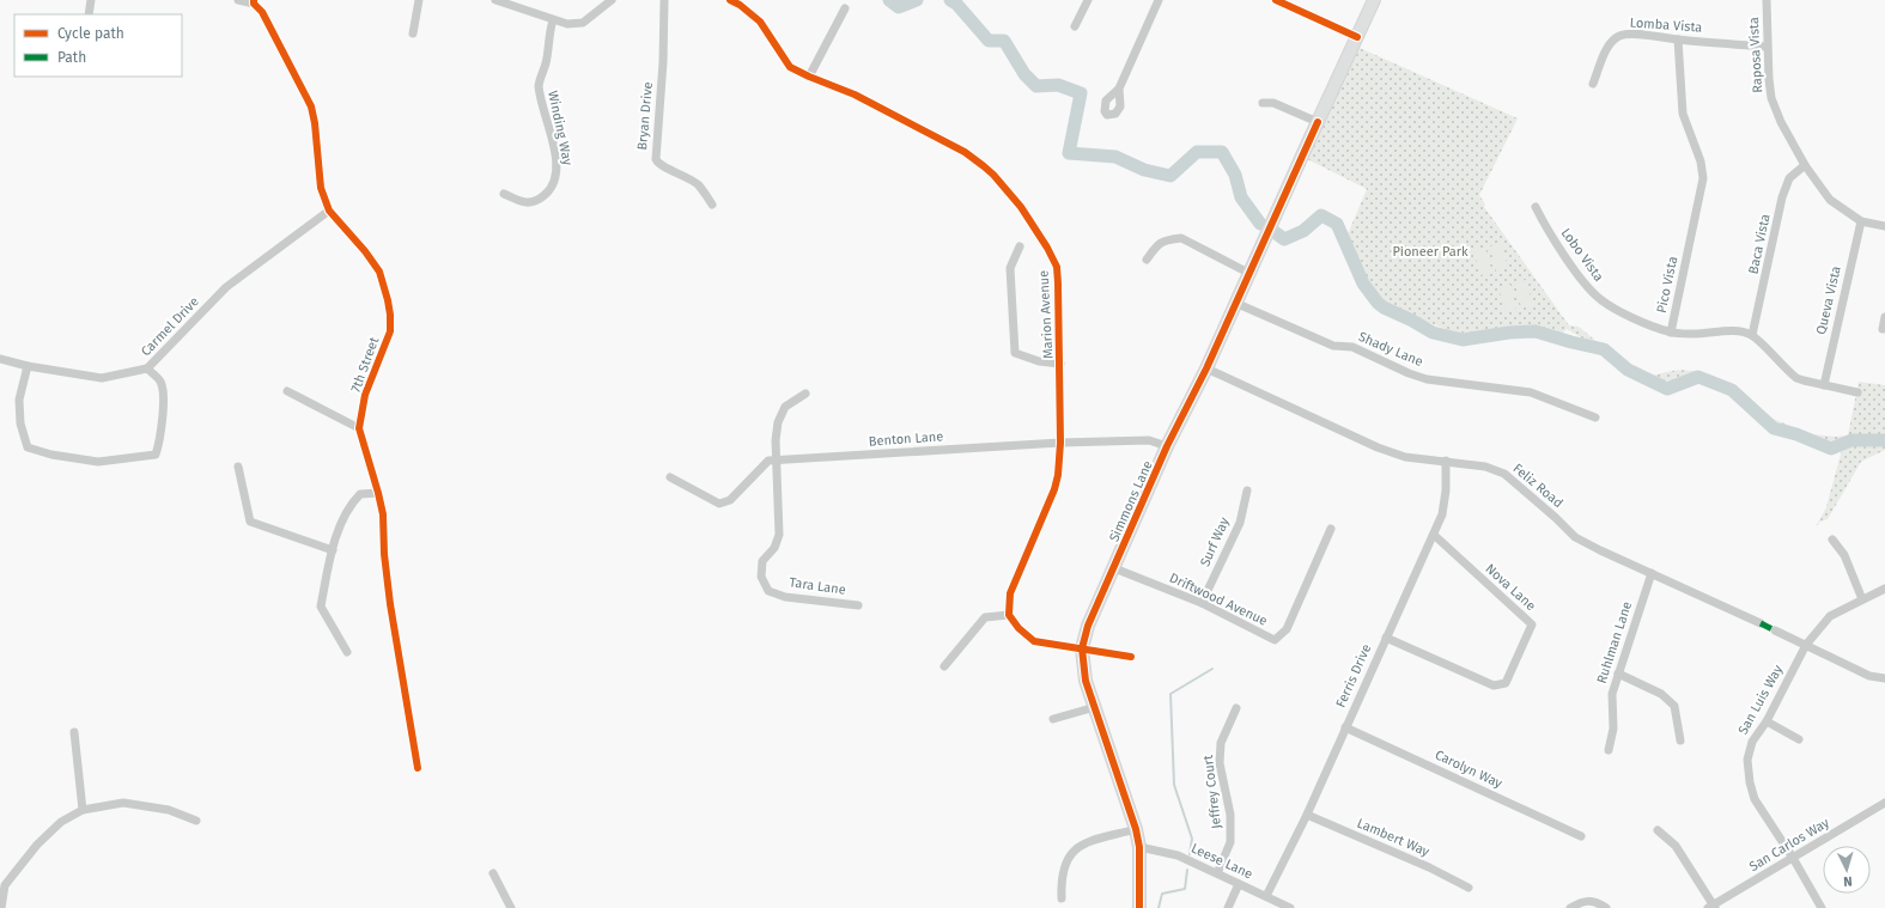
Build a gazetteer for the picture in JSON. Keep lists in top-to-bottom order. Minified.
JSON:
{"streets":{"street":["Lomba Vista","Raposa Vista","Bryan Drive","Winding Way","Baca Vista","Lobo Vista","Pico Vista","Queva Vista","Marion Avenue","Carmel Drive","Shady Lane","7th Street","Benton Lane","Feliz Road","Simmons Lane","Surf Way","Tara Lane","Nova Lane","Driftwood Avenue","Ruhlman Lane","Ferris Drive","San Luis Way","Carolyn Way","Jeffrey Court","Lambert Way","San Carlos Way","Leese Lane"]},"crossings":[["Lomba Vista","Raposa Vista"],["Lomba Vista","Pico Vista"],["Raposa Vista","Baca Vista"],["Raposa Vista","Queva Vista"],["Baca Vista","Pico Vista"],["Lobo Vista","Pico Vista"],["Marion Avenue","Benton Lane"],["Carmel Drive","7th Street"],["Shady Lane","Simmons Lane"],["Benton Lane","Simmons Lane"],["Benton Lane","Tara Lane"],["Feliz Road","Simmons Lane"],["Feliz Road","Ruhlman Lane"],["Feliz Road","Ferris Drive"],["Simmons Lane","Driftwood Avenue"],["Simmons Lane","Leese Lane"],["Surf Way","Driftwood Avenue"],["Nova Lane","Ferris Drive"],["Ferris Drive","Carolyn Way"],["Ferris Drive","Lambert Way"],["Ferris Drive","Leese Lane"],["San Luis Way","San Carlos Way"],["Jeffrey Court","Leese Lane"]],"parks":["Pioneer Park"],"legend":["Cycle path","Path"],"north":"bottom"}
